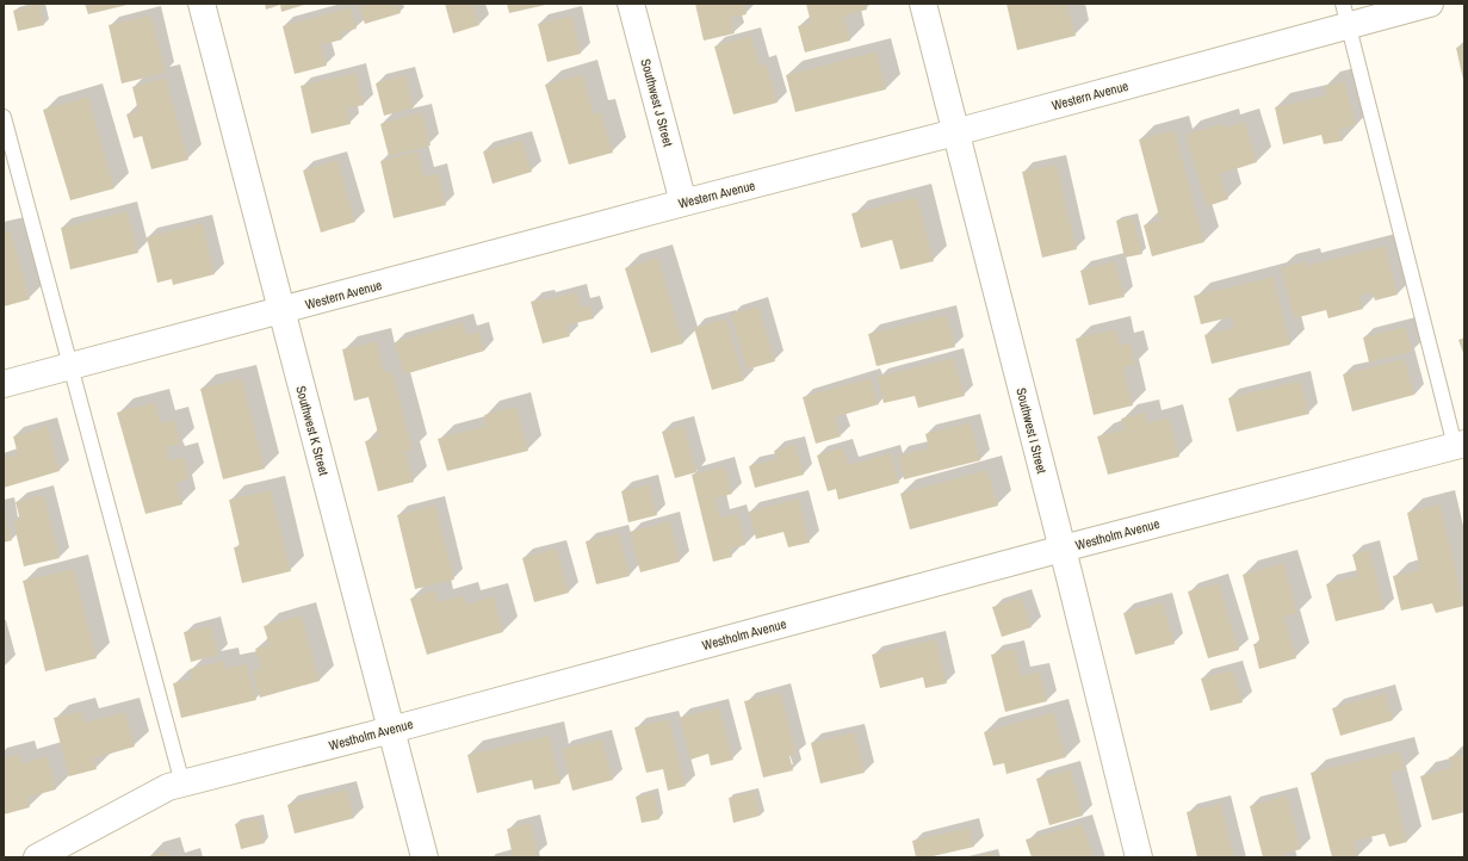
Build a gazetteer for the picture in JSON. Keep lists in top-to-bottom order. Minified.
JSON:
{"streets":{"street":["Western Avenue","Southwest J Street","Southwest K Street","Southwest I Street","Westholm Avenue"]},"crossings":[["Western Avenue","Southwest J Street"],["Western Avenue","Southwest K Street"],["Western Avenue","Southwest I Street"],["Southwest K Street","Westholm Avenue"],["Southwest I Street","Westholm Avenue"]]}
